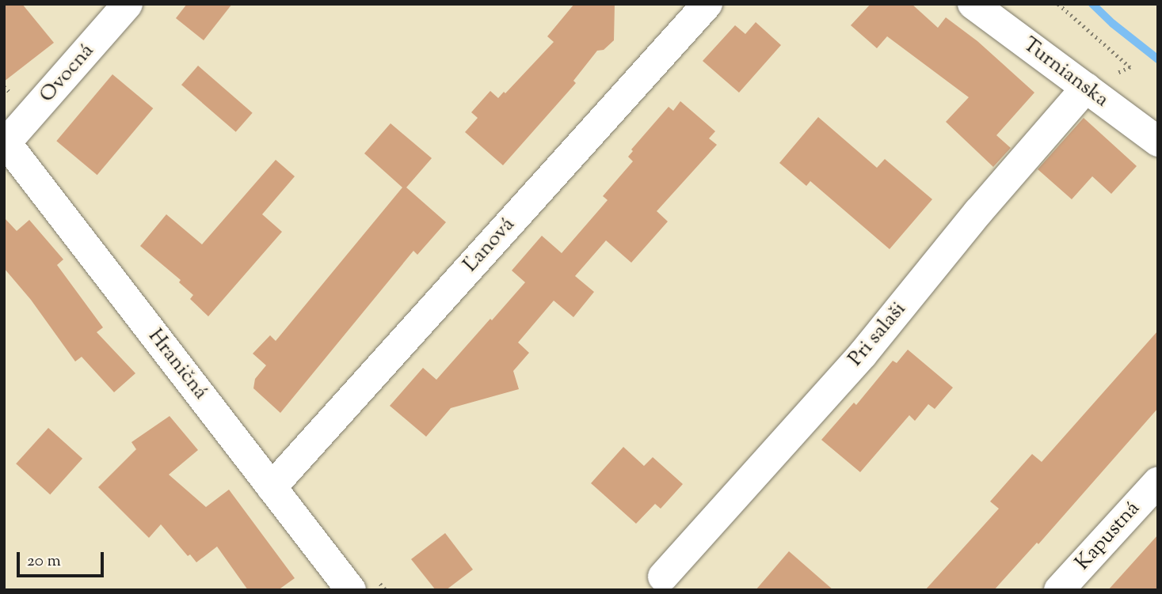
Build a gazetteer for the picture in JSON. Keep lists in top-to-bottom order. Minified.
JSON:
{"streets":{"street":["Turnianska","Ovocná","Ľanová","Pri salaši","Hraničná","Kapustná"]},"crossings":[["Turnianska","Pri salaši"],["Ovocná","Hraničná"],["Ľanová","Hraničná"]],"scale_bar":"20 m"}
